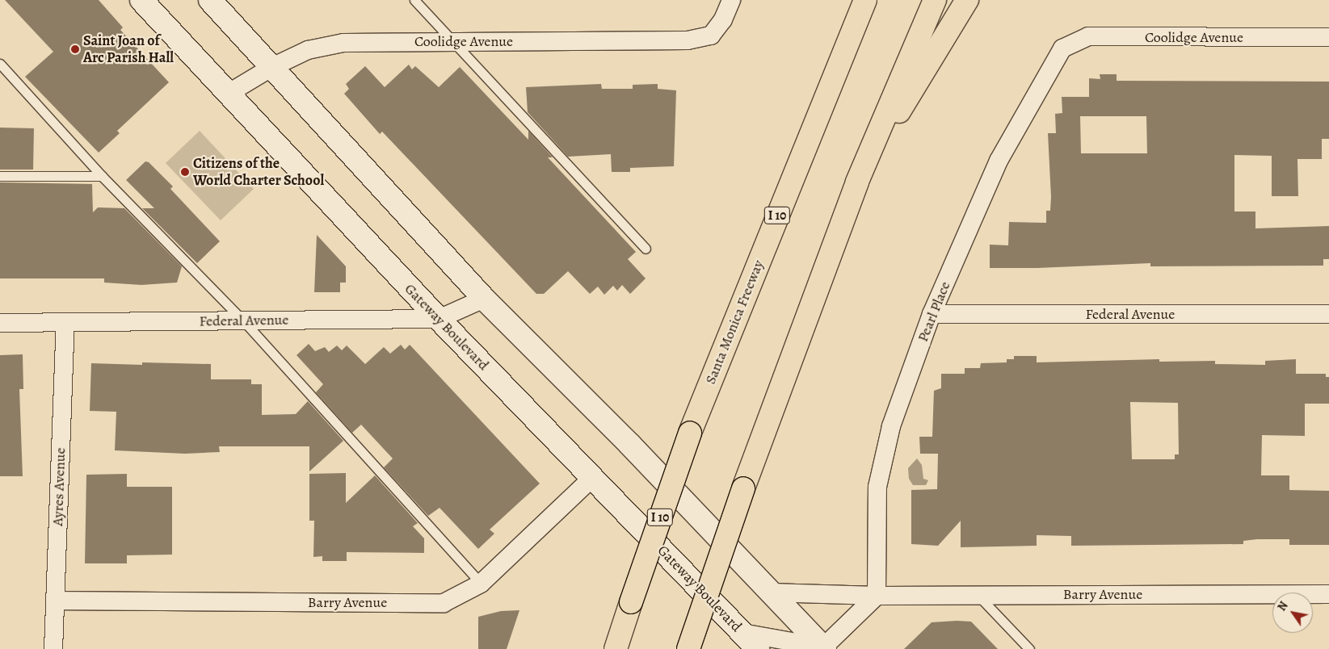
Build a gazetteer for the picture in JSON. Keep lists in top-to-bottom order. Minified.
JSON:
{"streets":{"highway":["I 10","Santa Monica Freeway"],"main road":["Gateway Boulevard"],"street":["Coolidge Avenue","Pearl Place","Federal Avenue","Ayres Avenue","Barry Avenue"]},"crossings":[["Coolidge Avenue","Pearl Place"],["Coolidge Avenue","Gateway Boulevard"],["Pearl Place","Federal Avenue"],["Pearl Place","Barry Avenue"],["Federal Avenue","Gateway Boulevard"],["Federal Avenue","Ayres Avenue"],["Gateway Boulevard","Barry Avenue"],["Ayres Avenue","Barry Avenue"]],"places":["Saint Joan of Arc Parish Hall","Citizens of the World Charter School"],"north":"top left"}
